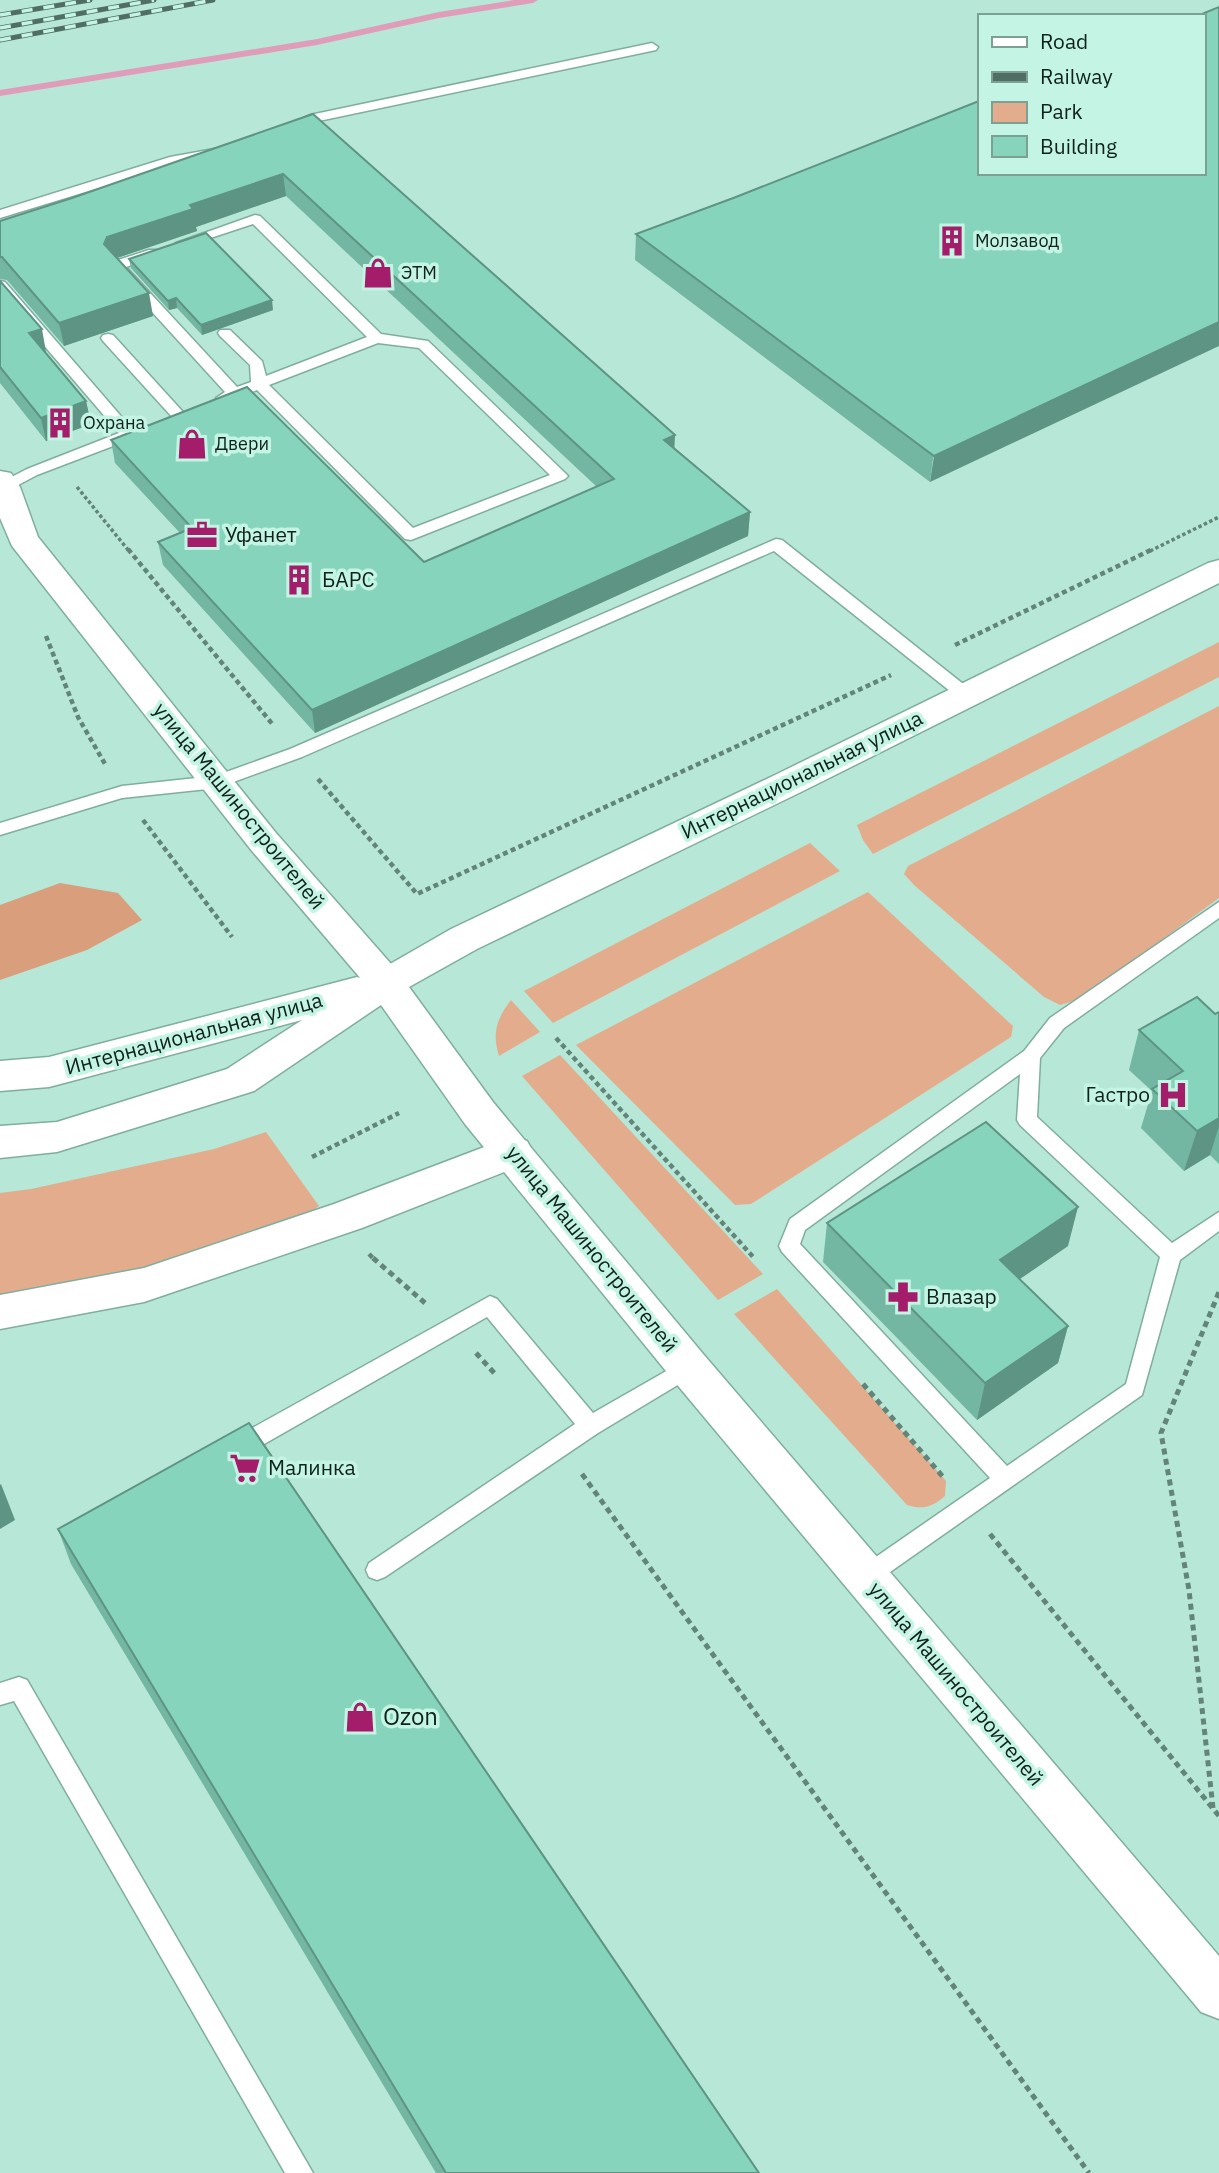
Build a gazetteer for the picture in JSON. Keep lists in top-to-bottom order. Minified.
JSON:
{"streets":{"main road":["Интернациональная улица","улица Машиностроителей"]},"crossings":[["Интернациональная улица","улица Машиностроителей"]],"places":{"building":["Молзавод","Охрана","БАРС"],"shop":["ЭТМ","Двери","Ozon"],"office":["Уфанет"],"hospital":["Гастро"],"pharmacy":["Влазар"],"supermarket":["Малинка"]},"legend":["Road","Railway","Park","Building"]}
